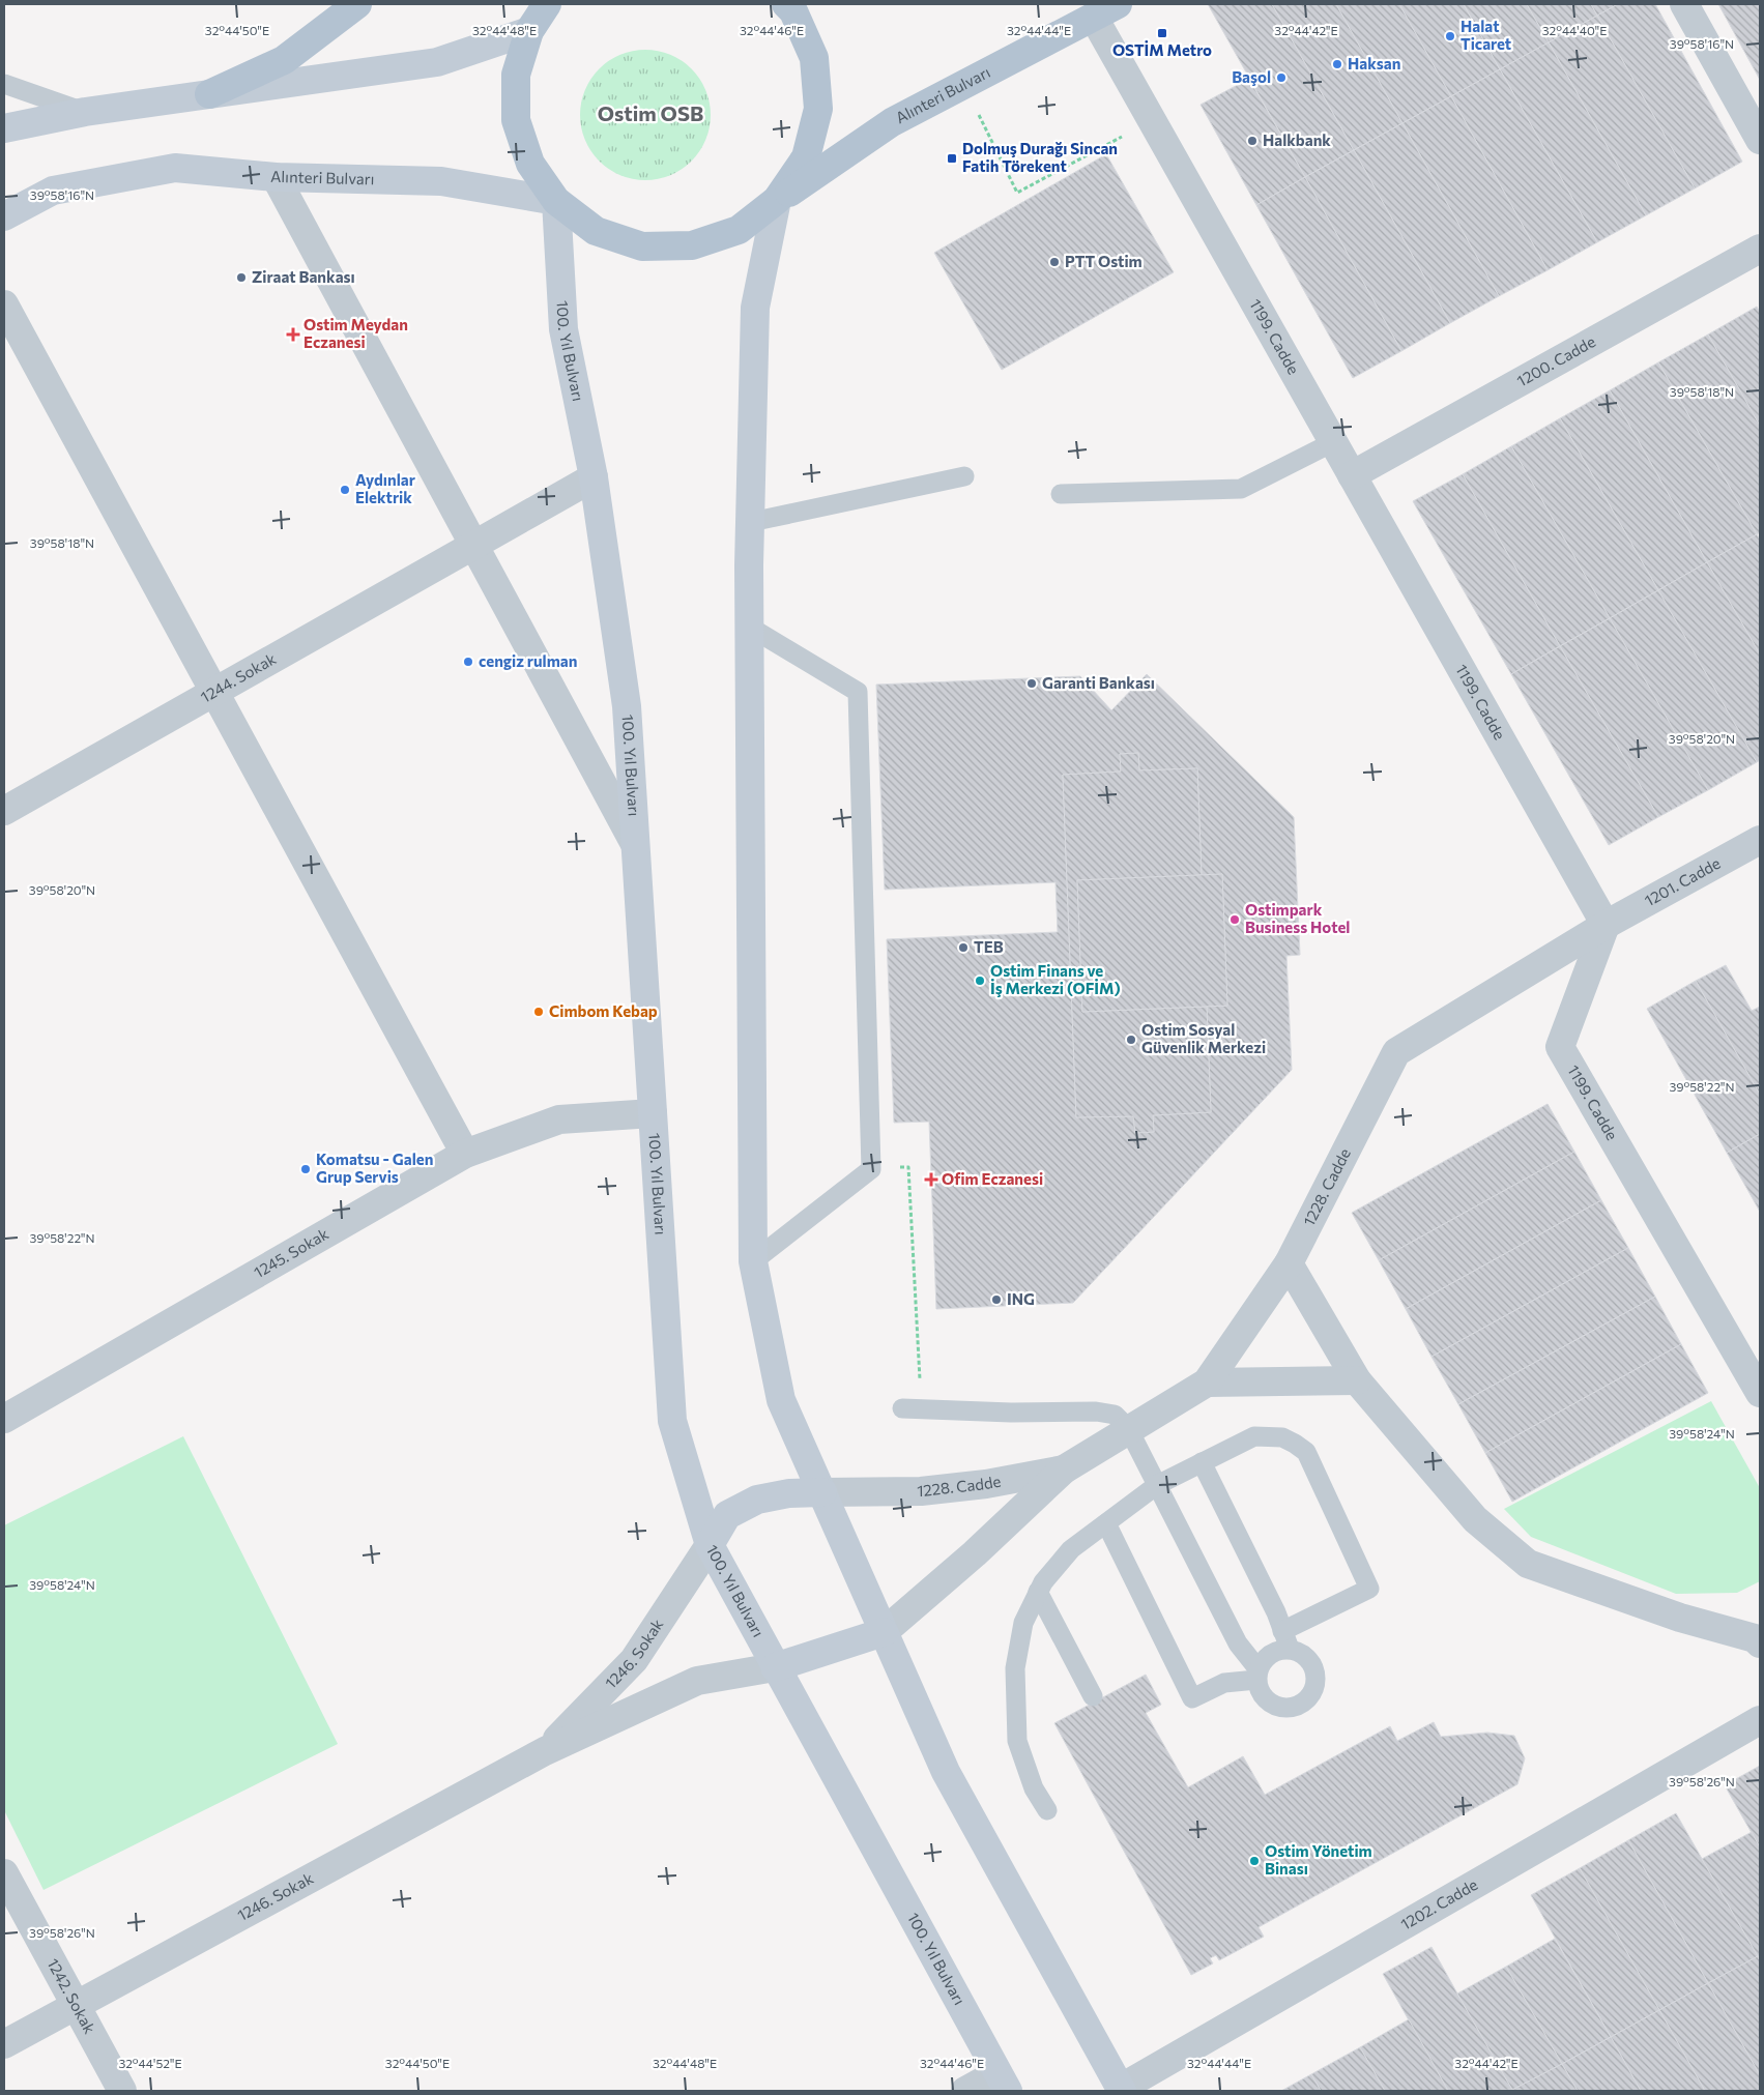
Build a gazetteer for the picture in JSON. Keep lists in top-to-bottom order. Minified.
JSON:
{"streets":{"main road":["Alınteri Bulvarı","100. Yıl Bulvarı"],"street":["1199. Cadde","1200. Cadde","1244. Sokak","1201. Cadde","1228. Cadde","1245. Sokak","1246. Sokak","1202. Cadde","1242. Sokak"]},"crossings":[["Alınteri Bulvarı","1199. Cadde"],["Alınteri Bulvarı","100. Yıl Bulvarı"],["1199. Cadde","1200. Cadde"],["1199. Cadde","1201. Cadde"],["1199. Cadde","1228. Cadde"],["100. Yıl Bulvarı","1244. Sokak"],["100. Yıl Bulvarı","1245. Sokak"],["100. Yıl Bulvarı","1246. Sokak"],["1201. Cadde","1228. Cadde"],["1246. Sokak","1242. Sokak"]],"districts":["Ostim OSB"],"places":{"transit":["OSTİM Metro","Dolmuş Durağı Sincan Fatih Törekent"],"other":["Halat Ticaret","Haksan","Başol","Halkbank","PTT Ostim","Ziraat Bankası","Aydınlar Elektrik","cengiz rulman","Garanti Bankası","Ostimpark Business Hotel","TEB","Ostim Finans ve İş Merkezi (OFİM)","Cimbom Kebap","Ostim Sosyal Güvenlik Merkezi","Komatsu - Galen Grup Servis","ING","Ostim Yönetim Binası"],"health":["Ostim Meydan Eczanesi","Ofim Eczanesi"]},"coordinates":["32°44'50\"E","32°44'48\"E","32°44'46\"E","32°44'44\"E","32°44'42\"E","32°44'40\"E","39°58'16\"N","39°58'18\"N","39°58'20\"N","39°58'22\"N","39°58'24\"N","39°58'26\"N","32°44'52\"E"]}
